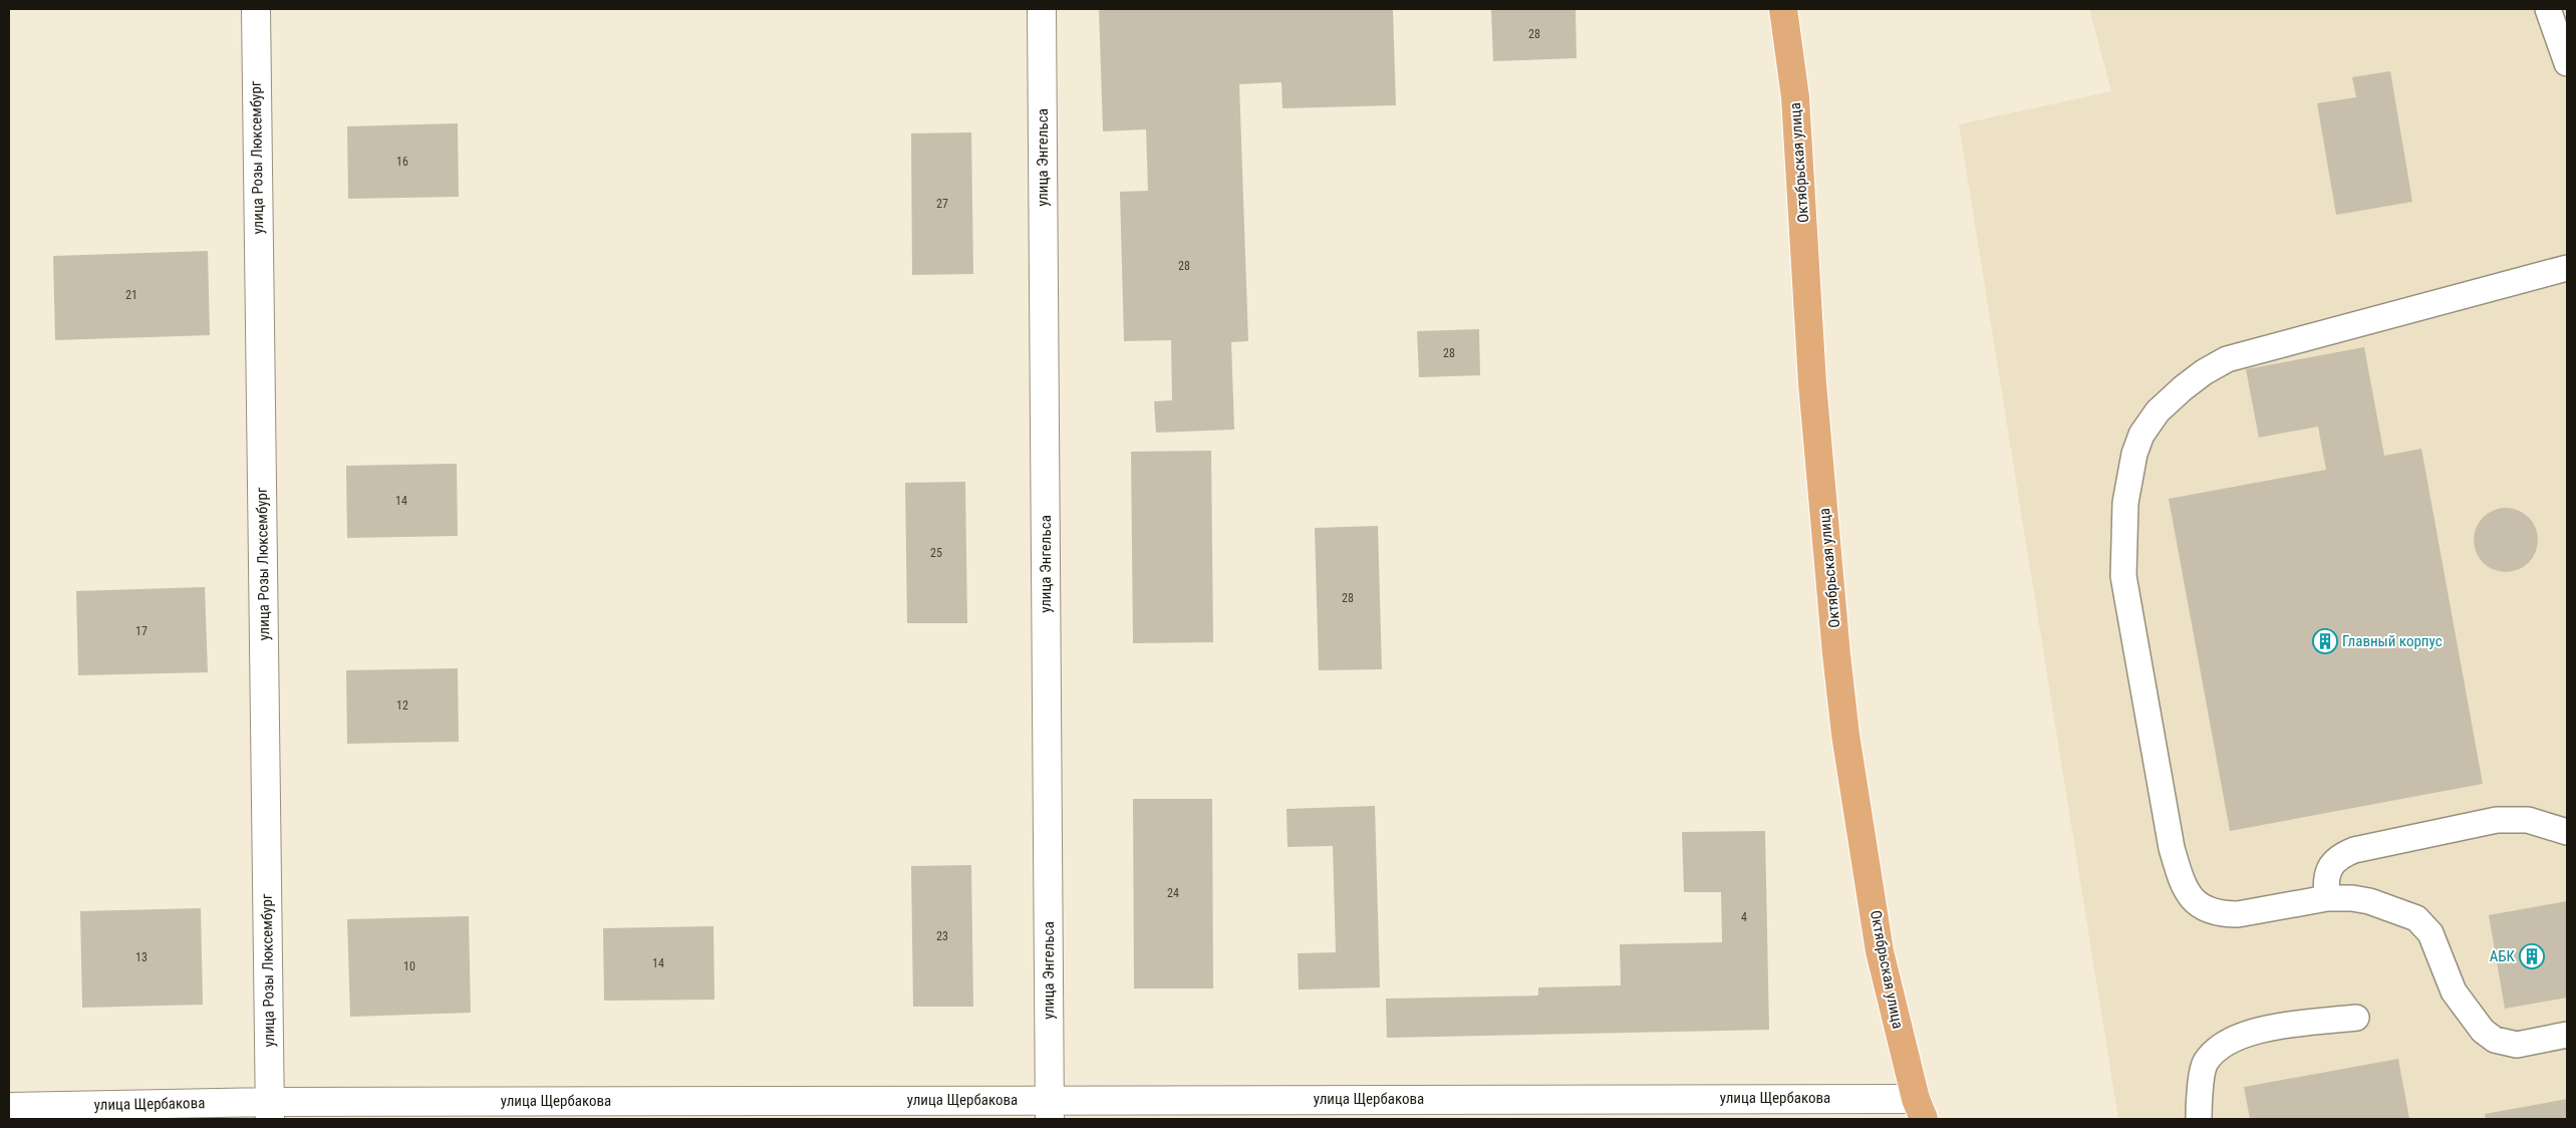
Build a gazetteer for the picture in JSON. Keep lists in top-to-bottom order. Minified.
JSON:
{"streets":{"main road":["Октябрьская улица"],"street":["улица Розы Люксембург","улица Энгельса","улица Щербакова"]},"crossings":[["улица Розы Люксембург","улица Щербакова"],["улица Энгельса","улица Щербакова"],["Октябрьская улица","улица Щербакова"]],"places":{"building":["Главный корпус","АБК"]},"house_numbers":["28","16","27","28","21","28","14","25","28","17","12","24","4","23","13","14","10"]}
